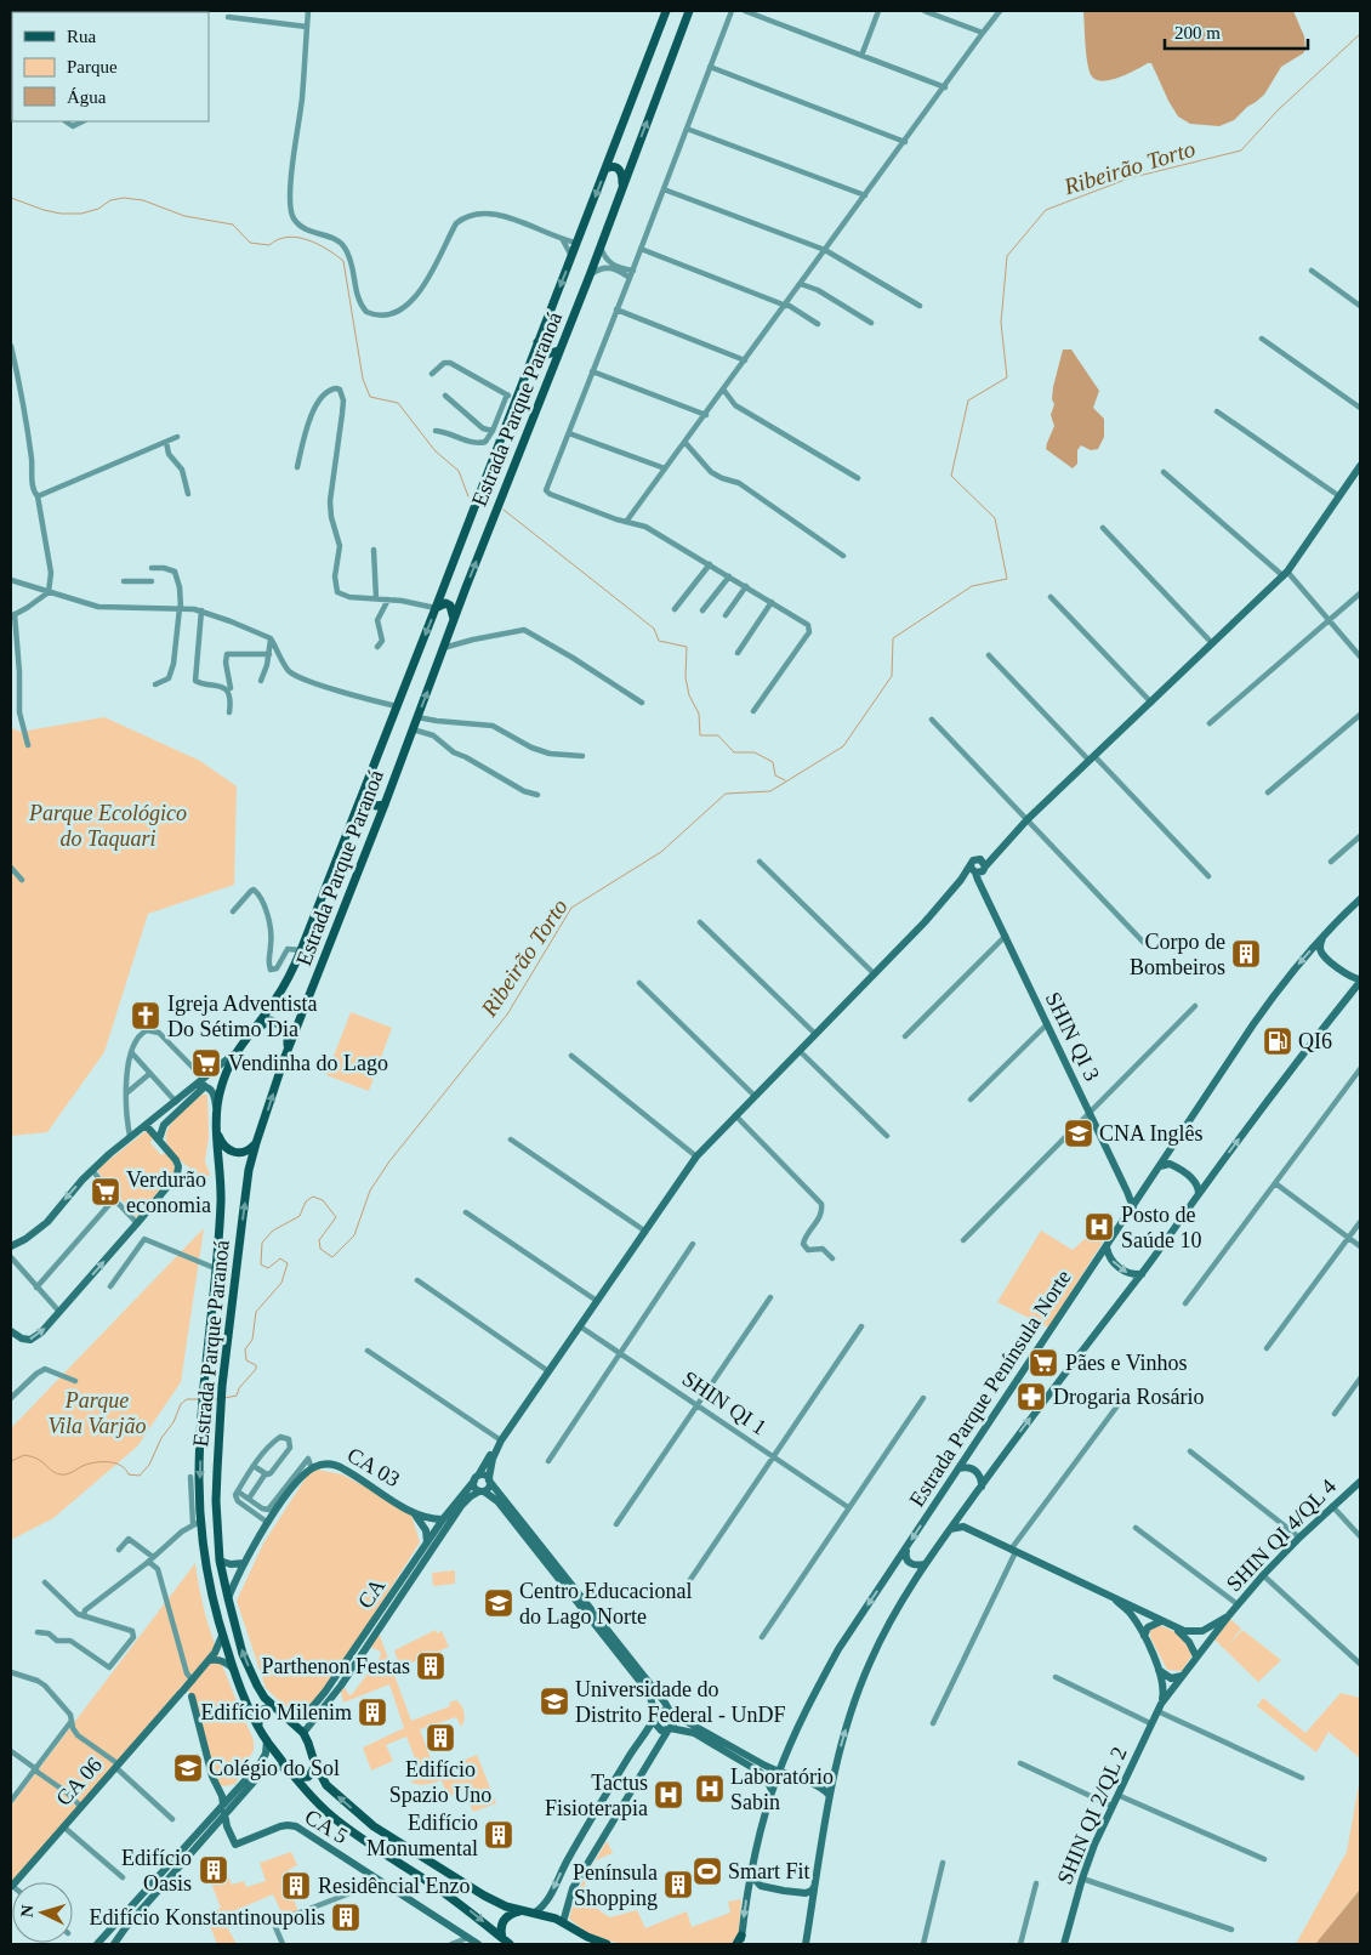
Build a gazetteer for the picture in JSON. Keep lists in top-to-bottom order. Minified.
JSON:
{"streets":{"main road":["Estrada Parque Paranoá"],"street":["SHIN QI 3","Estrada Parque Península Norte","SHIN QI 1","CA 03","SHIN QI 4/QL 4","CA","CA 06","SHIN QI 2/QL 2","CA 5"]},"crossings":[["Estrada Parque Paranoá","CA 03"],["Estrada Parque Paranoá","CA"],["Estrada Parque Paranoá","CA 06"],["SHIN QI 3","Estrada Parque Península Norte"],["CA 03","CA"],["SHIN QI 4/QL 4","SHIN QI 2/QL 2"]],"water":["Ribeirão Torto"],"parks":["Parque Ecológico do Taquari","Parque Vila Varjão"],"places":{"building":["Corpo de Bombeiros","Parthenon Festas","Edifício Milenim","Edifício Spazio Uno","Edifício Monumental","Edifício Oasis","Península Shopping","Residêncial Enzo","Edifício Konstantinoupolis"],"church":["Igreja Adventista Do Sétimo Dia"],"fuel station":["QI6"],"supermarket":["Vendinha do Lago","Verdurão economia","Pães e Vinhos"],"school or university":["CNA Inglês","Centro Educacional do Lago Norte","Universidade do Distrito Federal - UnDF","Colégio do Sol"],"hospital":["Posto de Saúde 10","Laboratório Sabin","Tactus Fisioterapia"],"pharmacy":["Drogaria Rosário"],"sports":["Smart Fit"]},"legend":["Rua","Parque","Água"],"scale_bar":"200 m","north":"left"}
